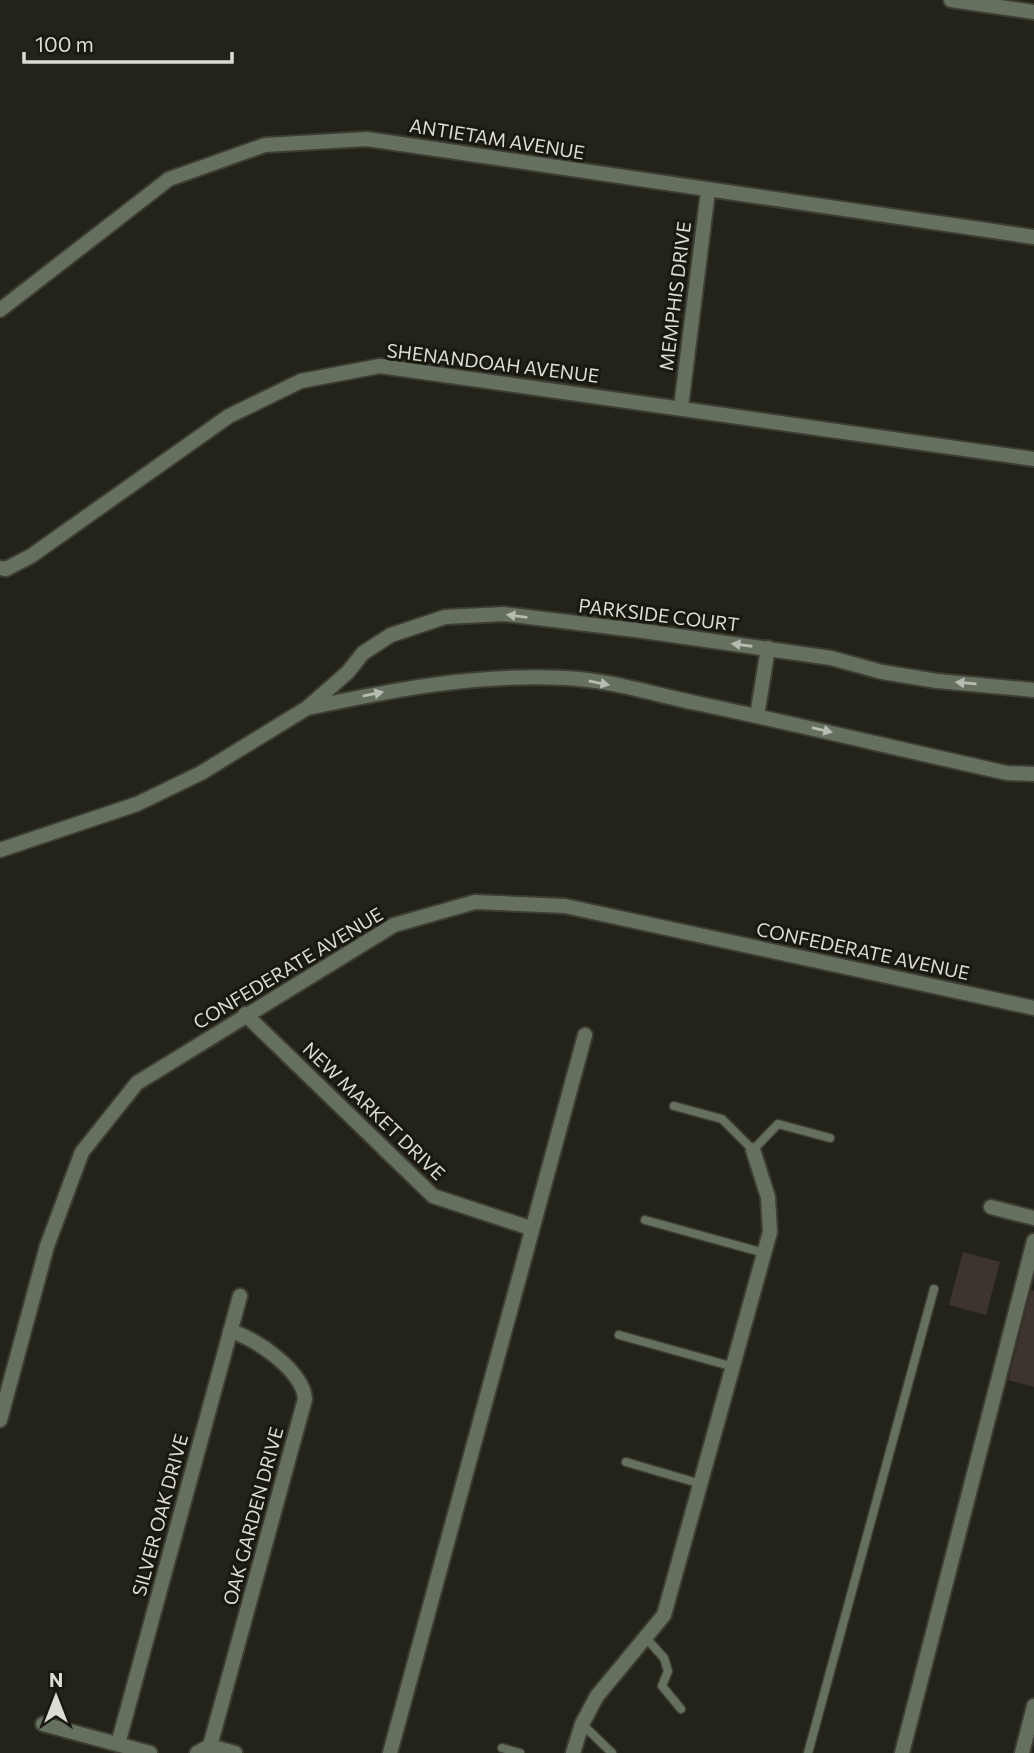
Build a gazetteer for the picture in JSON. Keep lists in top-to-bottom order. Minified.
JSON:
{"streets":{"street":["ANTIETAM AVENUE","MEMPHIS DRIVE","SHENANDOAH AVENUE","PARKSIDE COURT","CONFEDERATE AVENUE","NEW MARKET DRIVE","SILVER OAK DRIVE","OAK GARDEN DRIVE"]},"crossings":[["ANTIETAM AVENUE","MEMPHIS DRIVE"],["MEMPHIS DRIVE","SHENANDOAH AVENUE"],["CONFEDERATE AVENUE","NEW MARKET DRIVE"],["SILVER OAK DRIVE","OAK GARDEN DRIVE"]],"scale_bar":"100 m","north":"top"}
